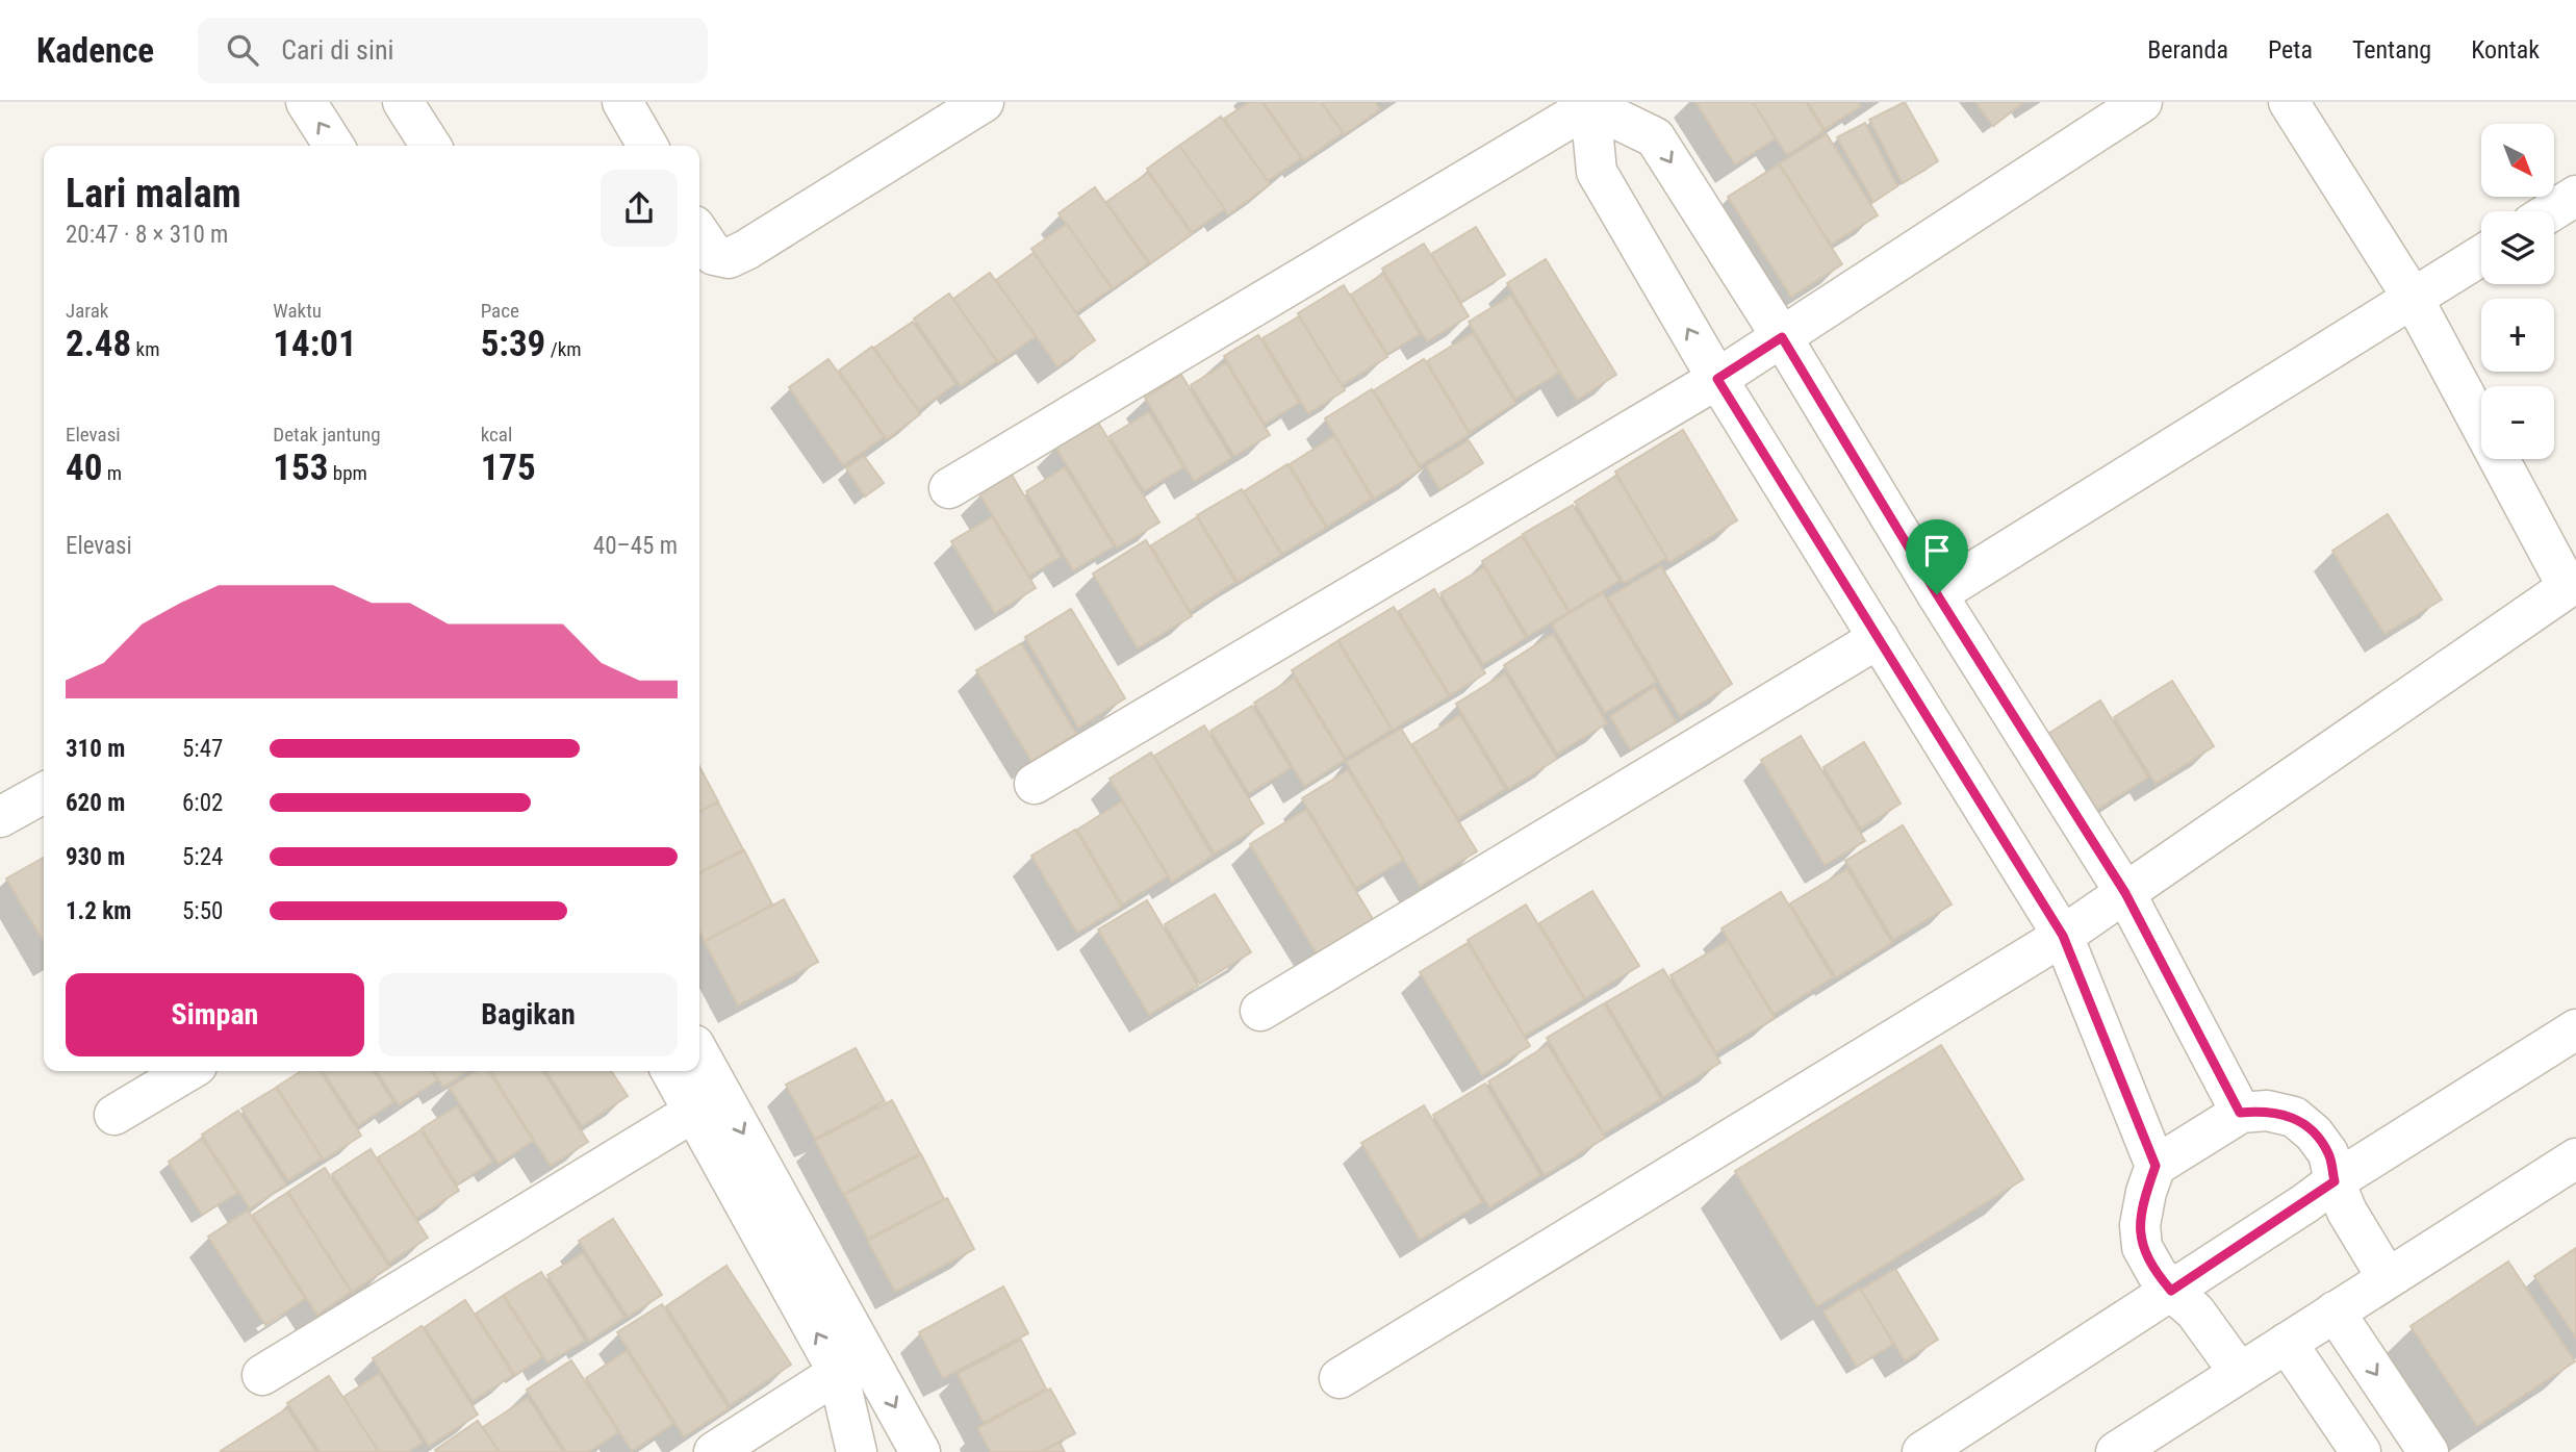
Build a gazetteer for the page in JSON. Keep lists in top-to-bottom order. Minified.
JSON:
{"north":"bottom right","page":{"header":"Kadence","search":"Cari di sini","nav":["Beranda","Peta","Tentang","Kontak"],"map_buttons":["+","−"],"heading":["Lari malam","20:47 · 8 × 310 m"],"stats":[["Jarak","2.48 km"],["Waktu","14:01"],["Pace","5:39 /km"],["Elevasi","40 m"],["Detak jantung","153 bpm"],["kcal","175"]],"chart":["Elevasi","40–45 m"],"list":[{"name":"310 m","note":"5:47"},{"name":"620 m","note":"6:02"},{"name":"930 m","note":"5:24"},{"name":"1.2 km","note":"5:50"}],"buttons":["Simpan","Bagikan"]}}
